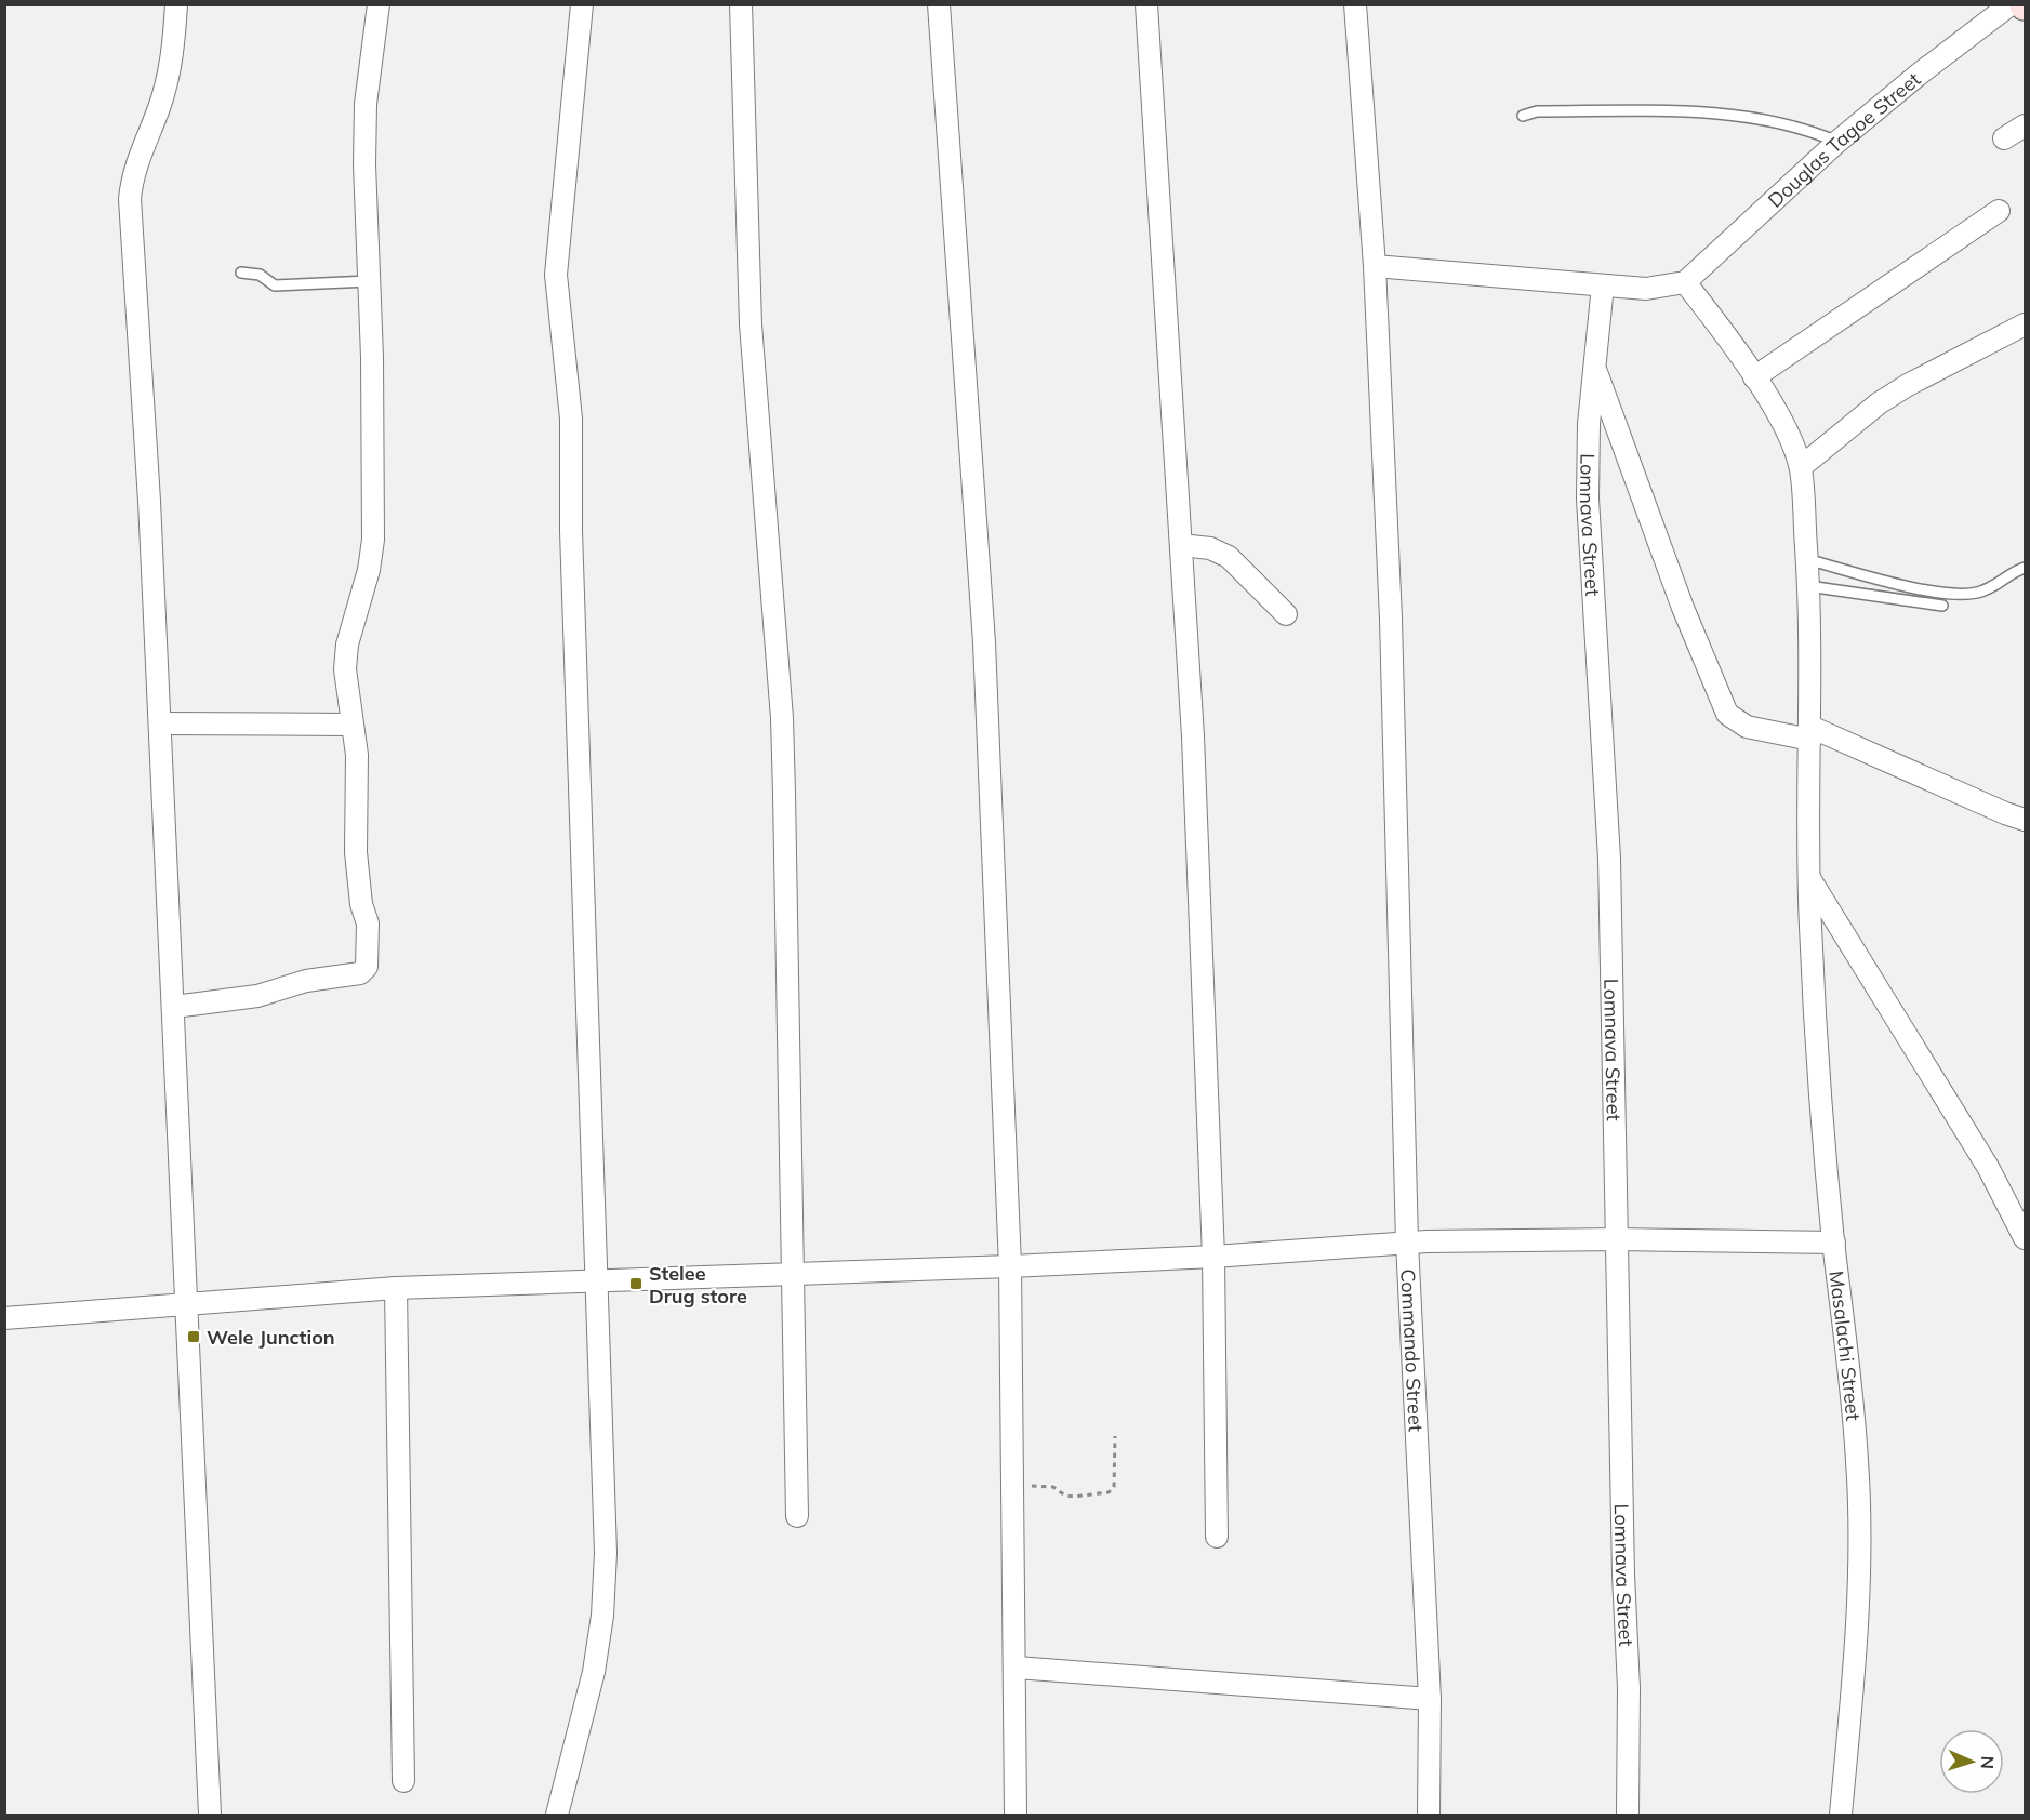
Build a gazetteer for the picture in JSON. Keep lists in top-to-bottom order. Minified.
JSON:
{"streets":{"street":["Douglas Tagoe Street","Lomnava Street","Masalachi Street","Commando Street"]},"crossings":[["Douglas Tagoe Street","Masalachi Street"]],"places":{"transit":["Stelee Drug store","Wele Junction"]},"north":"right"}
